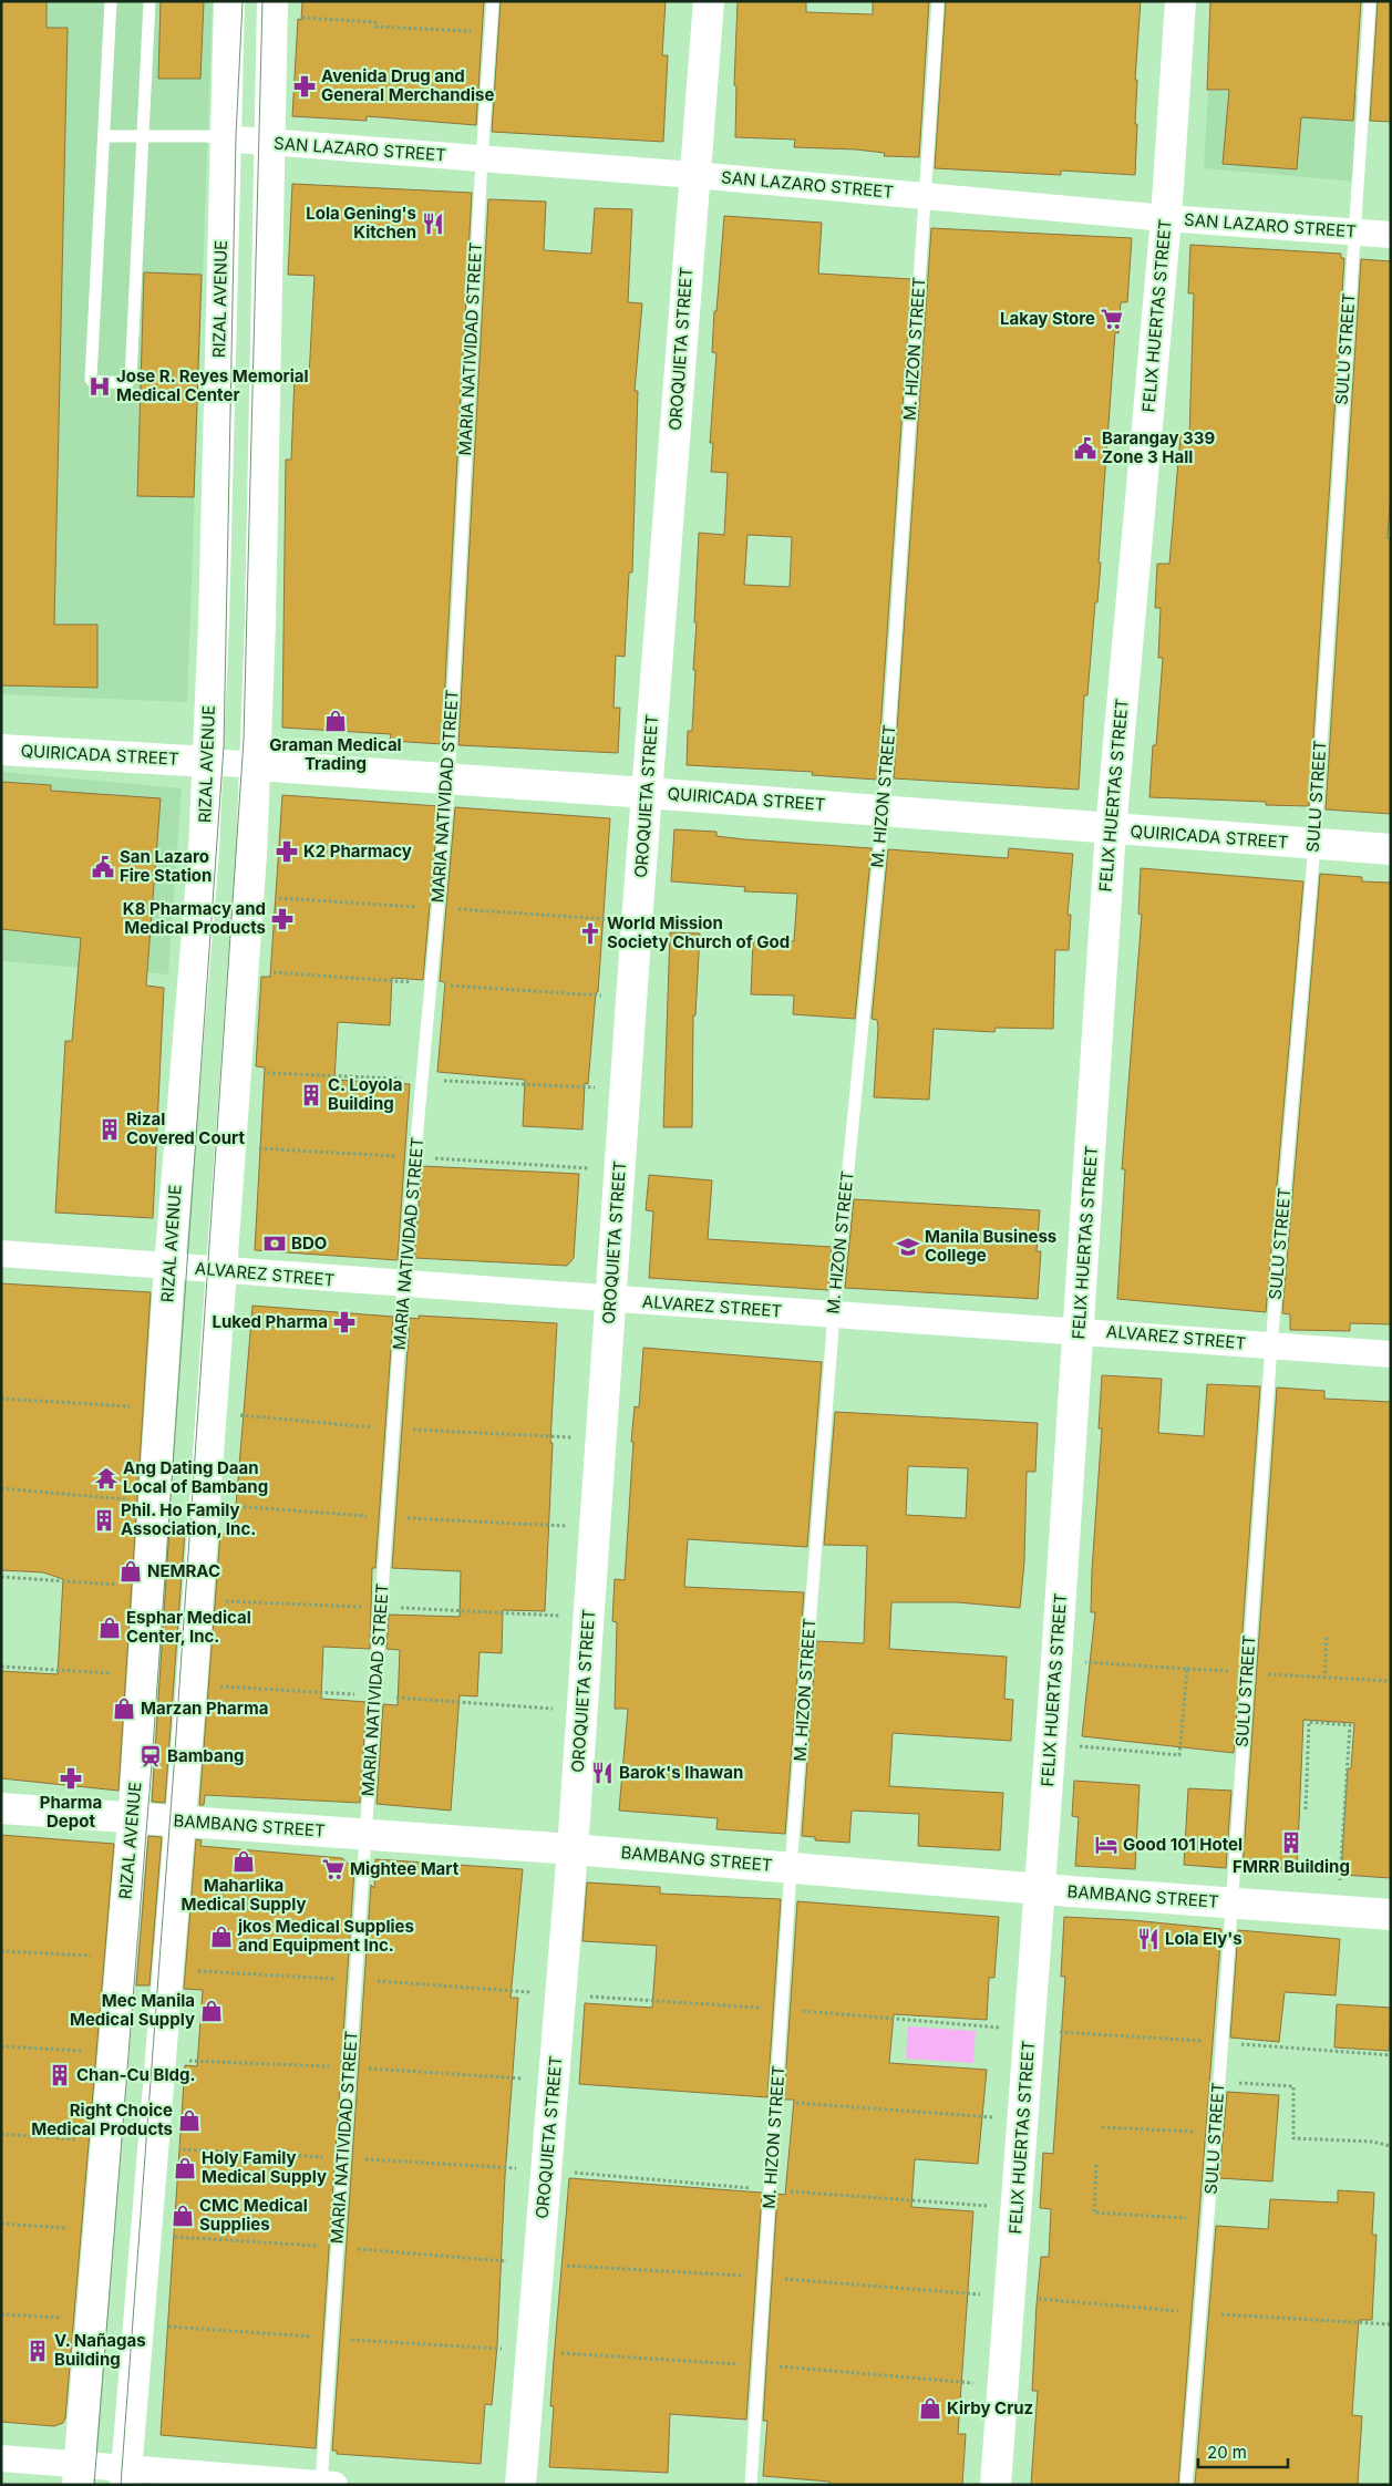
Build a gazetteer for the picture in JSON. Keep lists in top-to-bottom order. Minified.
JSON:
{"streets":{"street":["SAN LAZARO STREET","RIZAL AVENUE","FELIX HUERTAS STREET","OROQUIETA STREET","QUIRICADA STREET","ALVAREZ STREET","BAMBANG STREET"],"lane":["MARIA NATIVIDAD STREET","M. HIZON STREET","SULU STREET"]},"crossings":[["SAN LAZARO STREET","RIZAL AVENUE"],["SAN LAZARO STREET","FELIX HUERTAS STREET"],["SAN LAZARO STREET","MARIA NATIVIDAD STREET"],["SAN LAZARO STREET","OROQUIETA STREET"],["SAN LAZARO STREET","M. HIZON STREET"],["SAN LAZARO STREET","SULU STREET"],["RIZAL AVENUE","QUIRICADA STREET"],["RIZAL AVENUE","ALVAREZ STREET"],["RIZAL AVENUE","BAMBANG STREET"],["FELIX HUERTAS STREET","QUIRICADA STREET"],["FELIX HUERTAS STREET","ALVAREZ STREET"],["FELIX HUERTAS STREET","BAMBANG STREET"],["MARIA NATIVIDAD STREET","QUIRICADA STREET"],["MARIA NATIVIDAD STREET","ALVAREZ STREET"],["MARIA NATIVIDAD STREET","BAMBANG STREET"],["OROQUIETA STREET","QUIRICADA STREET"],["OROQUIETA STREET","ALVAREZ STREET"],["OROQUIETA STREET","BAMBANG STREET"],["M. HIZON STREET","QUIRICADA STREET"],["M. HIZON STREET","ALVAREZ STREET"],["M. HIZON STREET","BAMBANG STREET"],["SULU STREET","QUIRICADA STREET"],["SULU STREET","ALVAREZ STREET"],["SULU STREET","BAMBANG STREET"]],"places":{"pharmacy":["Avenida Drug and General Merchandise","K2 Pharmacy","K8 Pharmacy and Medical Products","Luked Pharma","Pharma Depot"],"restaurant":["Lola Gening's Kitchen","Barok's Ihawan","Lola Ely's"],"supermarket":["Lakay Store","Mightee Mart"],"hospital":["Jose R. Reyes Memorial Medical Center"],"public building":["Barangay 339 Zone 3 Hall","San Lazaro Fire Station"],"shop":["Graman Medical Trading","NEMRAC","Esphar Medical Center, Inc.","Marzan Pharma","Maharlika Medical Supply","jkos Medical Supplies and Equipment Inc.","Mec Manila Medical Supply","Right Choice Medical Products","Holy Family Medical Supply","CMC Medical Supplies","Kirby Cruz"],"church":["World Mission Society Church of God"],"building":["C. Loyola Building","Rizal Covered Court","Phil. Ho Family Association, Inc.","FMRR Building","Chan-Cu Bldg.","V. Nañagas Building"],"bank":["BDO"],"school or university":["Manila Business College"],"temple":["Ang Dating Daan Local of Bambang"],"station":["Bambang"],"hotel":["Good 101 Hotel"]},"scale_bar":"20 m"}
